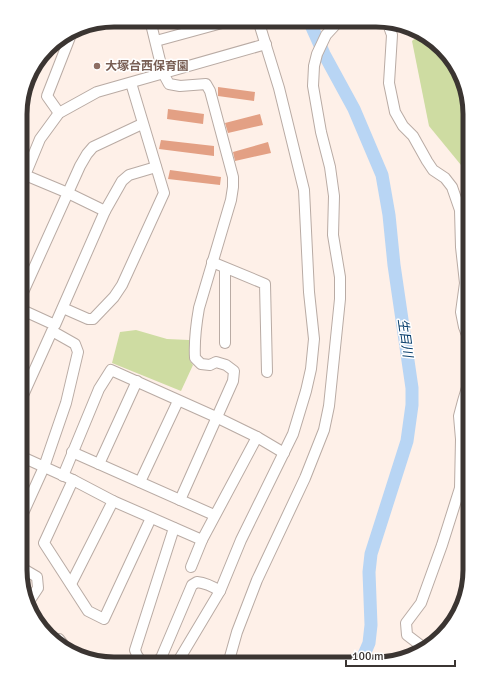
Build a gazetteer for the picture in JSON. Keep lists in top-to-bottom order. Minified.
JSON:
{"water":["生目川"],"places":["大塚台西保育園"],"scale_bar":"100 m"}
